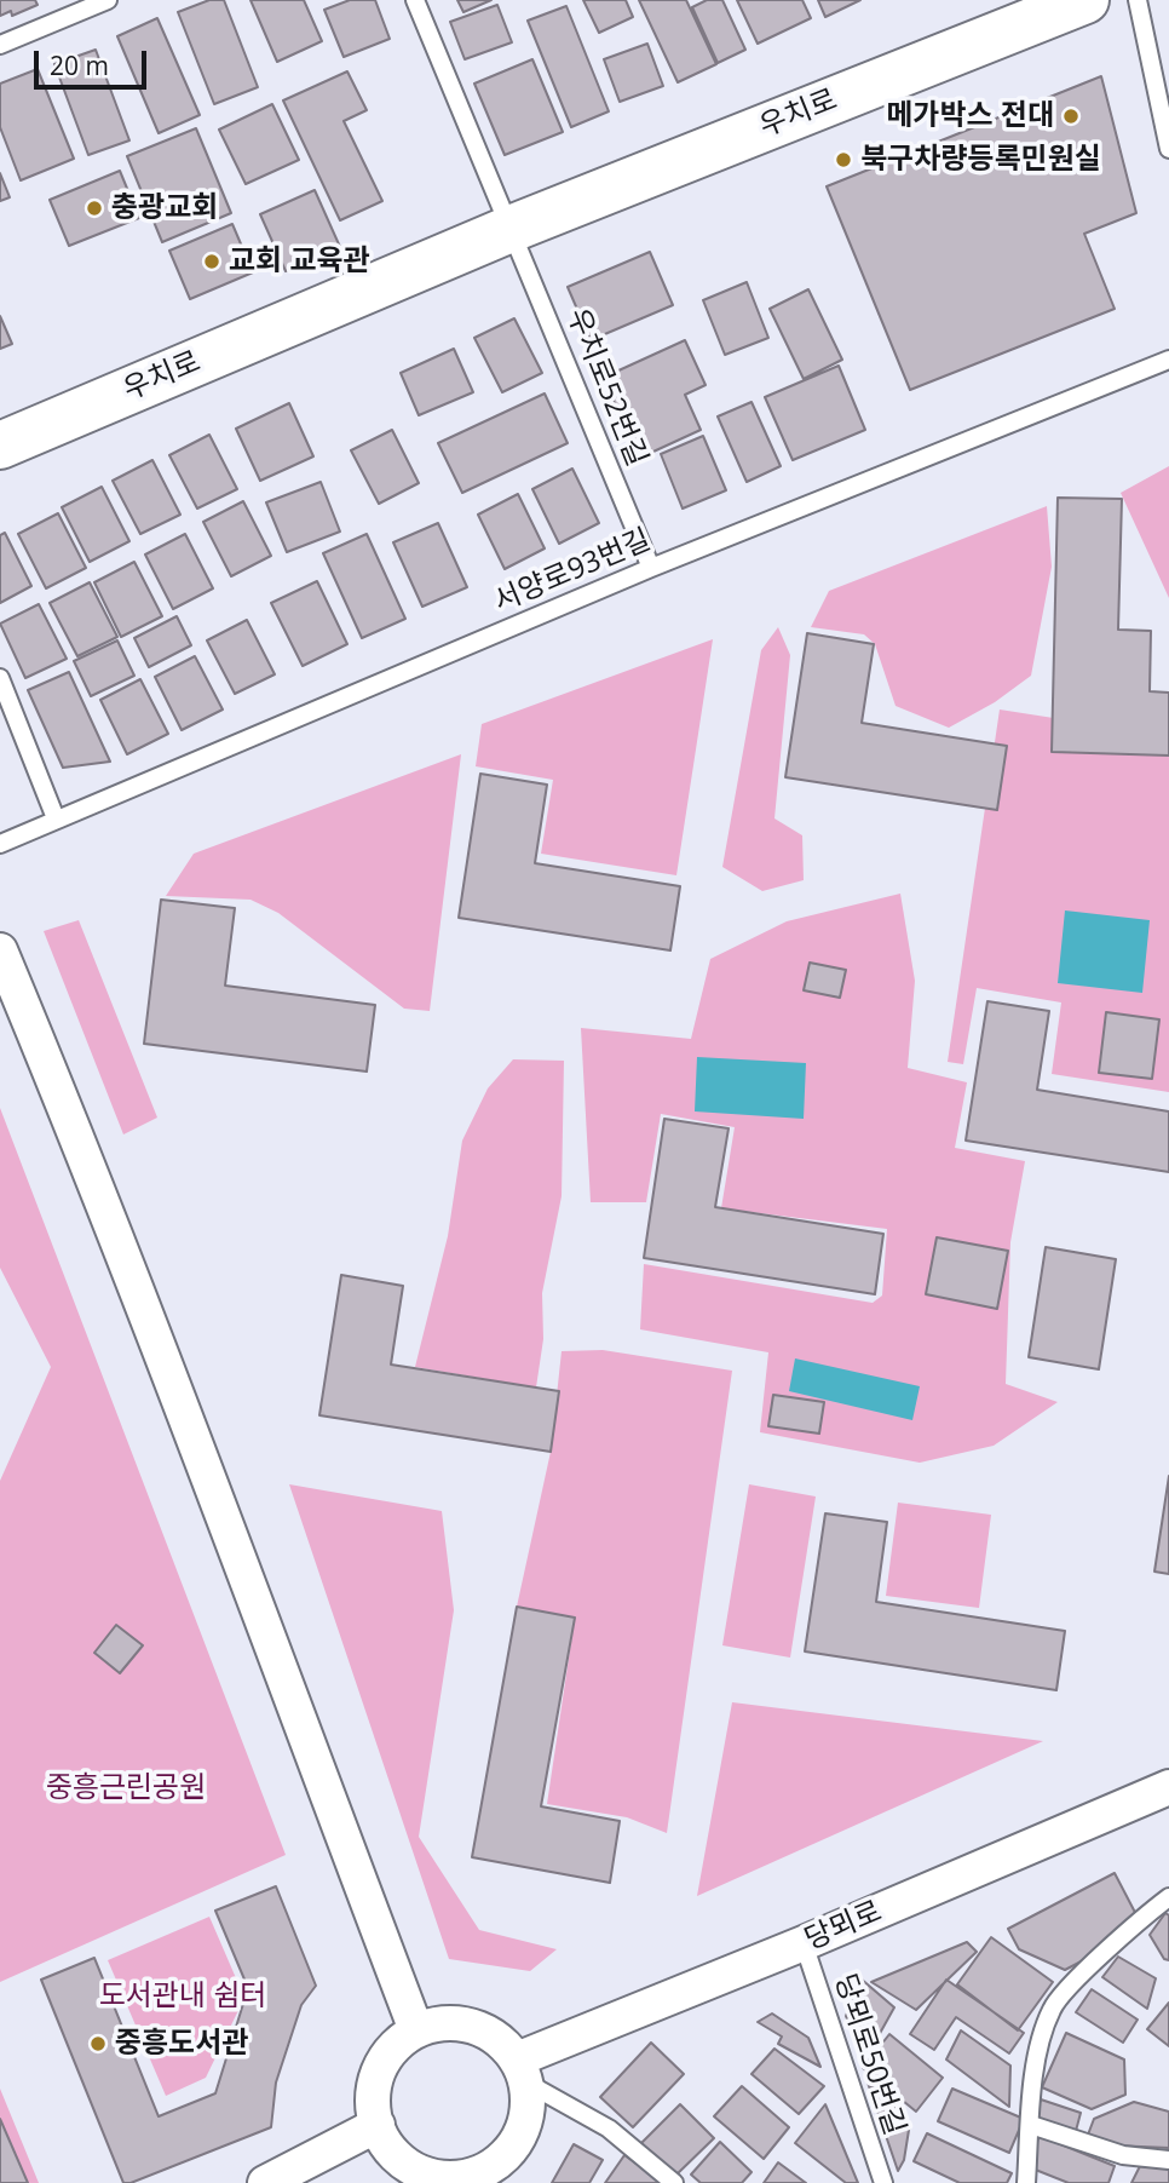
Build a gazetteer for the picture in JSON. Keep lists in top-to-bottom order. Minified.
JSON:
{"streets":{"main road":["우치로"],"street":["당뫼로"],"lane":["우치로52번길","서양로93번길","당뫼로50번길"]},"crossings":[["우치로","우치로52번길"],["우치로52번길","서양로93번길"],["당뫼로","당뫼로50번길"]],"parks":["중흥근린공원","도서관내 쉼터"],"places":["메가박스 전대","북구차량등록민원실","충광교회","교회 교육관","중흥도서관"],"scale_bar":"20 m"}
